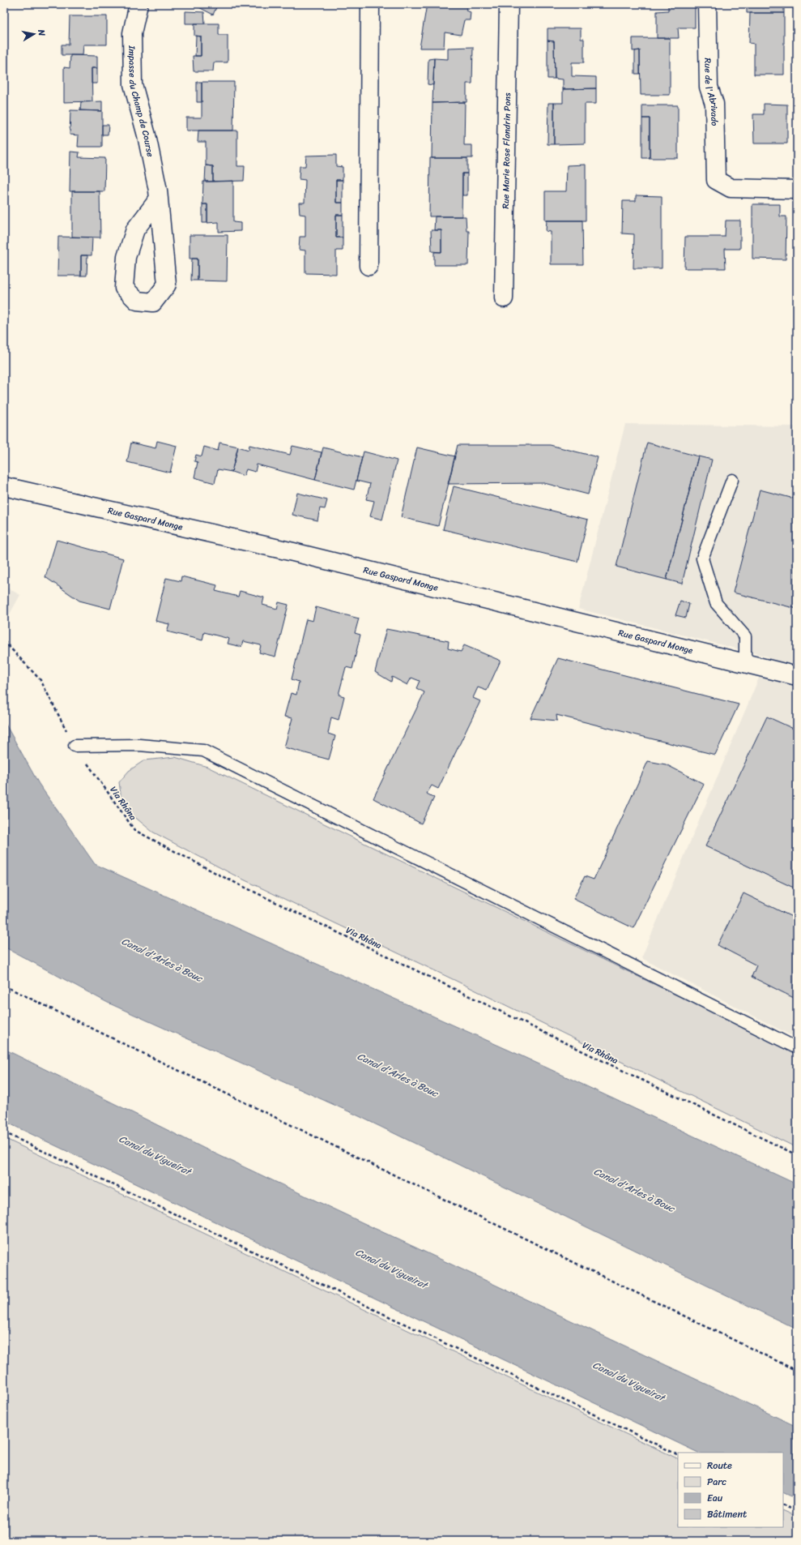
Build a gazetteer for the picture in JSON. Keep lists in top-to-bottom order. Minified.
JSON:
{"streets":{"street":["Rue de l'Abrivado","Impasse du Champ de Course","Rue Marie Rose Flandrin Pons","Rue Gaspard Monge"],"path":["Via Rhôna"]},"water":["Canal d'Arles à Bouc","Canal du Vigueirat"],"legend":["Route","Parc","Eau","Bâtiment"],"north":"right"}
